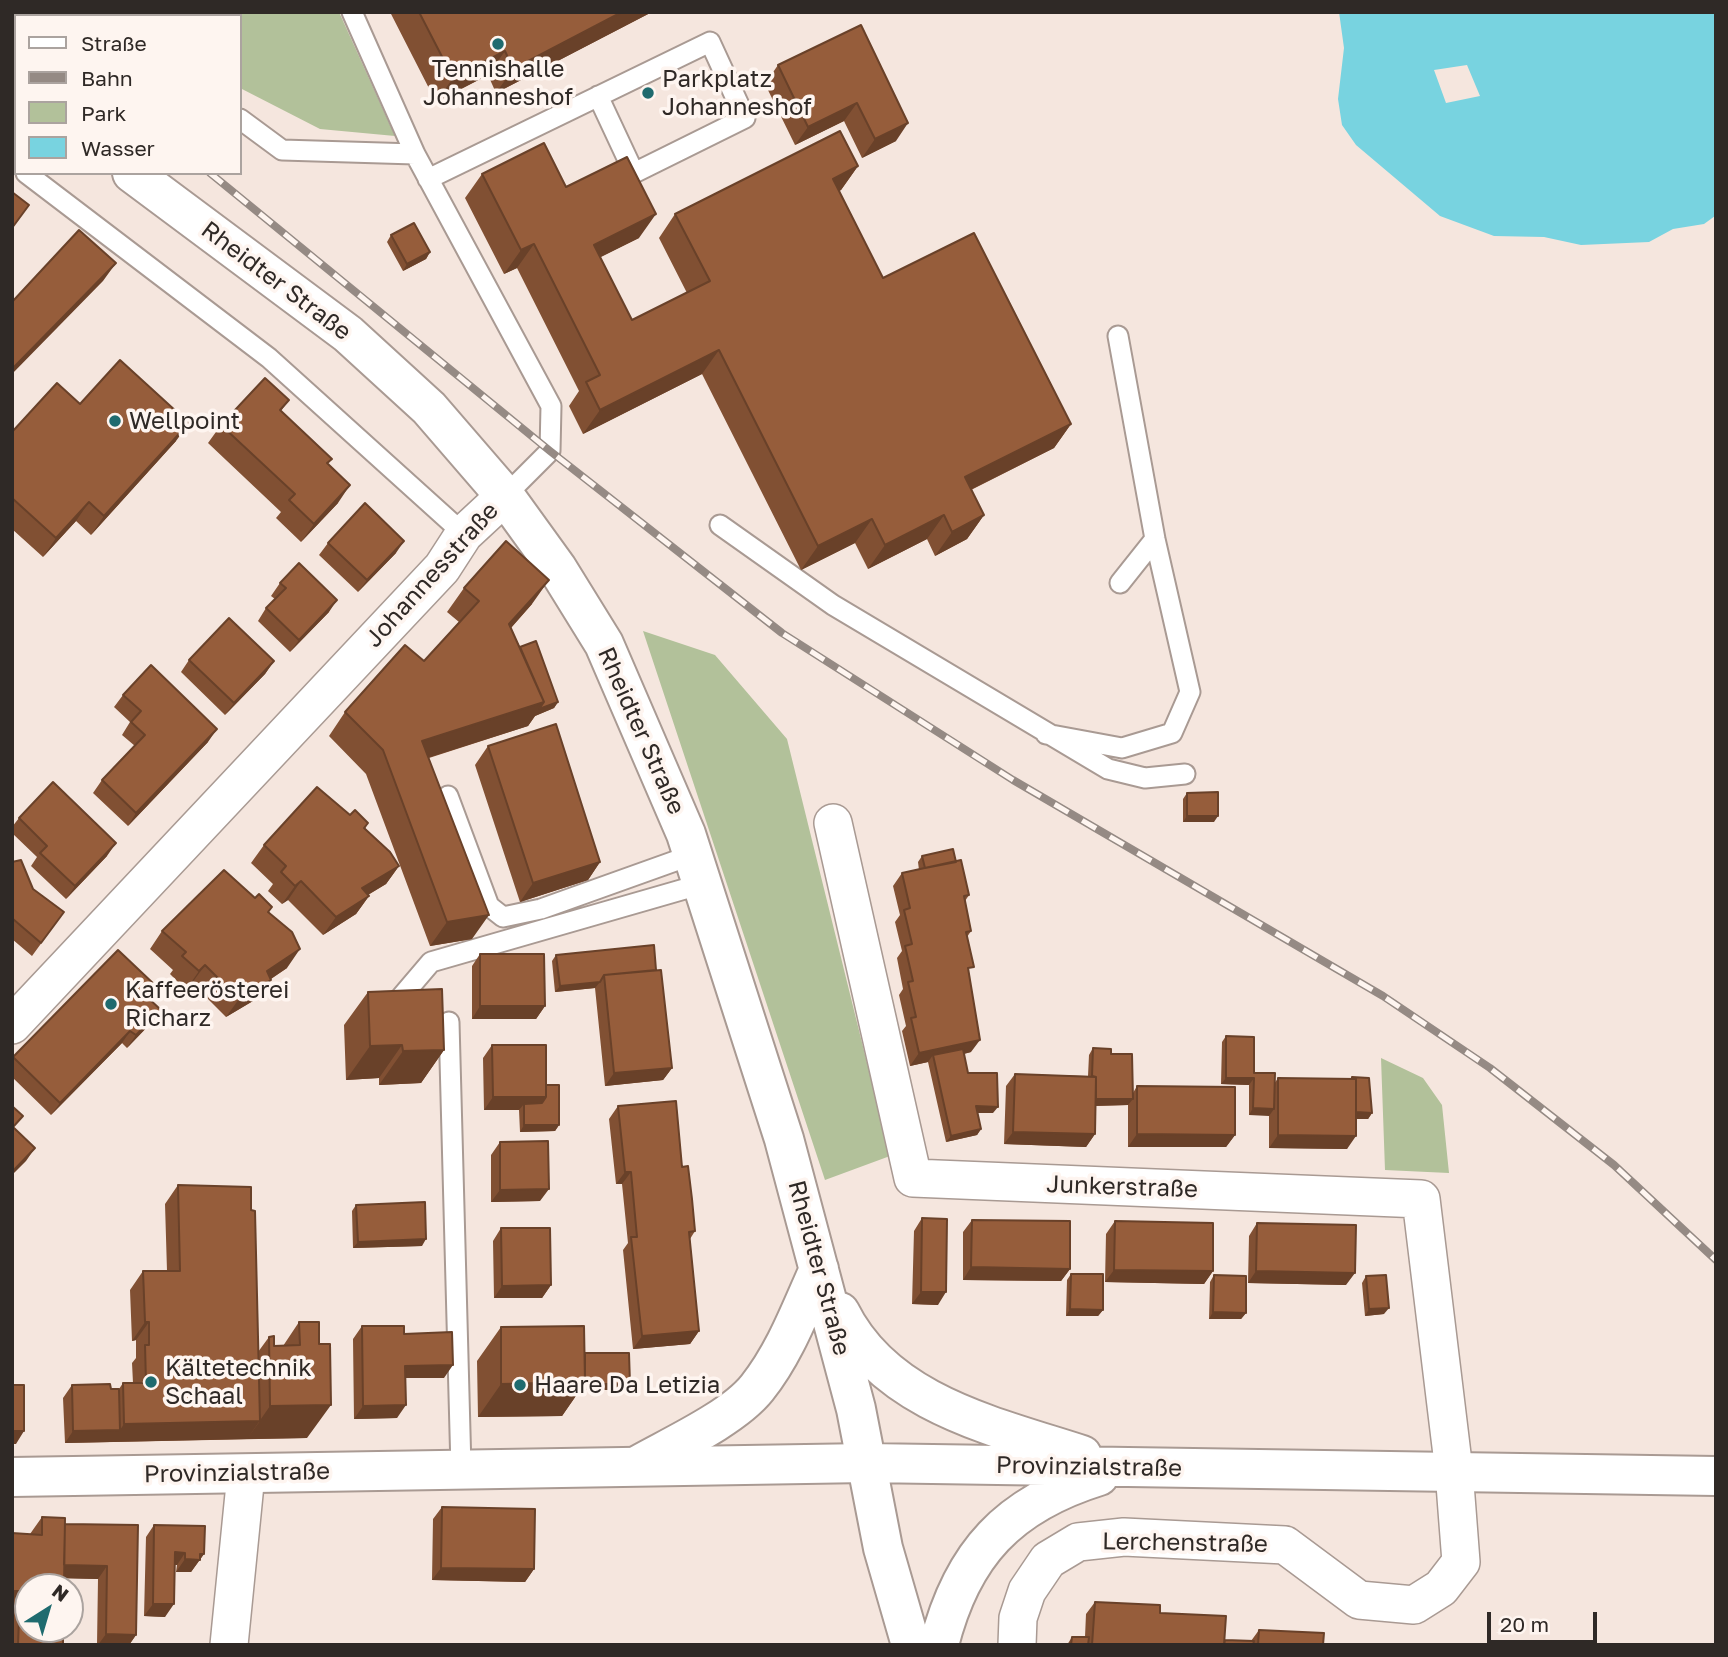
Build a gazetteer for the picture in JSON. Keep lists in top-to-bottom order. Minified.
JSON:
{"streets":{"main road":["Rheidter Straße","Provinzialstraße"],"street":["Johannesstraße","Junkerstraße","Lerchenstraße"]},"crossings":[["Rheidter Straße","Johannesstraße"],["Rheidter Straße","Provinzialstraße"],["Junkerstraße","Provinzialstraße"],["Junkerstraße","Lerchenstraße"],["Provinzialstraße","Lerchenstraße"]],"places":["Tennishalle Johanneshof","Parkplatz Johanneshof","Wellpoint","Kaffeerösterei Richarz","Kältetechnik Schaal","Haare Da Letizia"],"legend":["Straße","Bahn","Park","Wasser"],"scale_bar":"20 m","north":"top right"}
